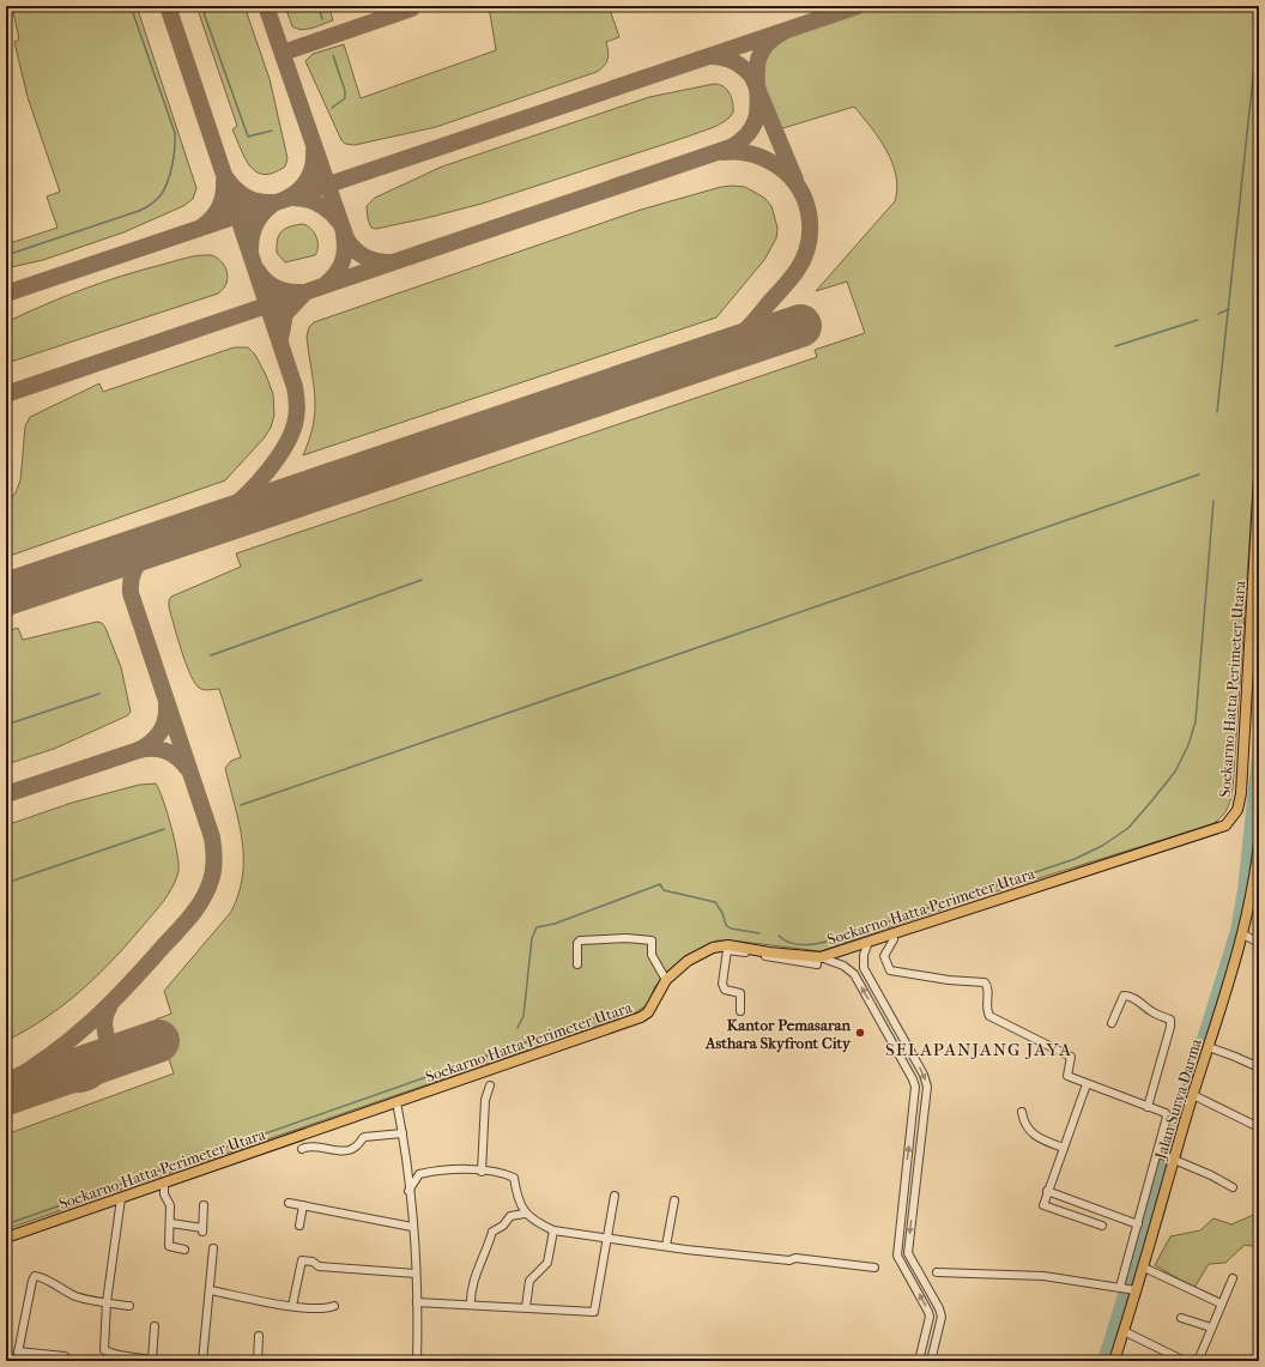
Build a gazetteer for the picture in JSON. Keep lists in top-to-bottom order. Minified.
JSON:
{"streets":{"main road":["Soekarno Hatta Perimeter Utara","Jalan Surya Darma"]},"districts":["SELAPANJANG JAYA"],"places":["Kantor Pemasaran Asthara Skyfront City"]}
